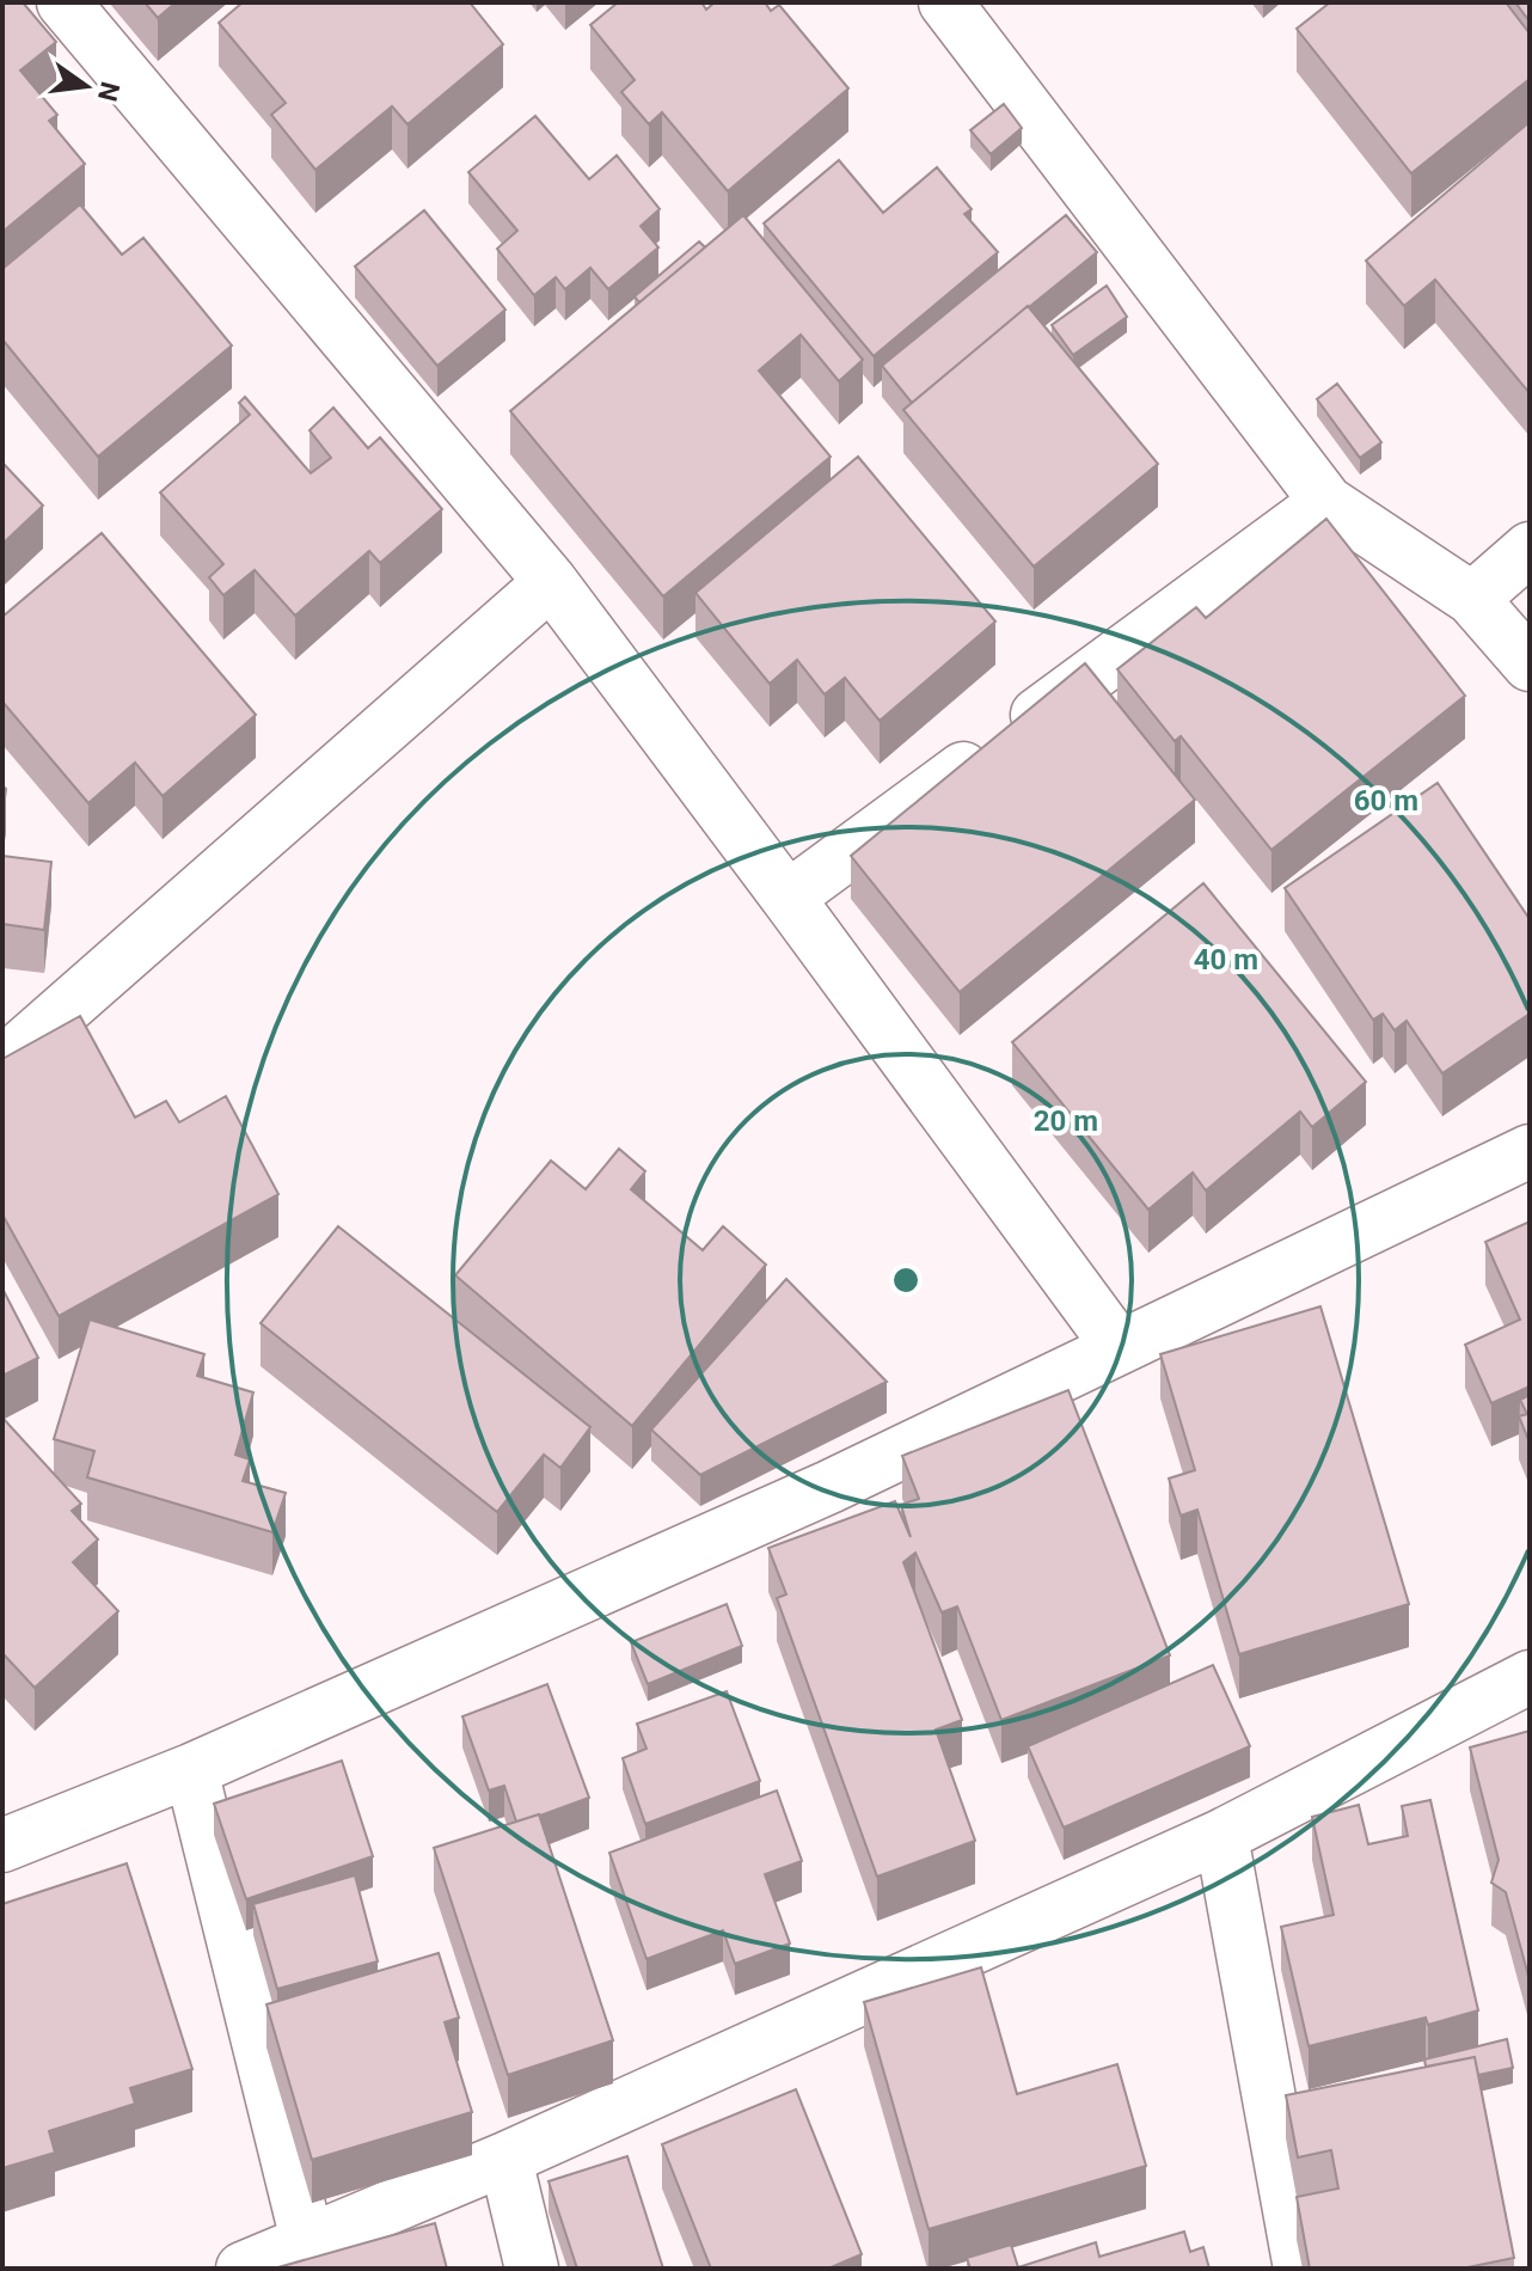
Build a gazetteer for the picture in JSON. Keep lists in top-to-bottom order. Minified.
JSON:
{"north":"right","rings":["60 m","40 m","20 m"]}
